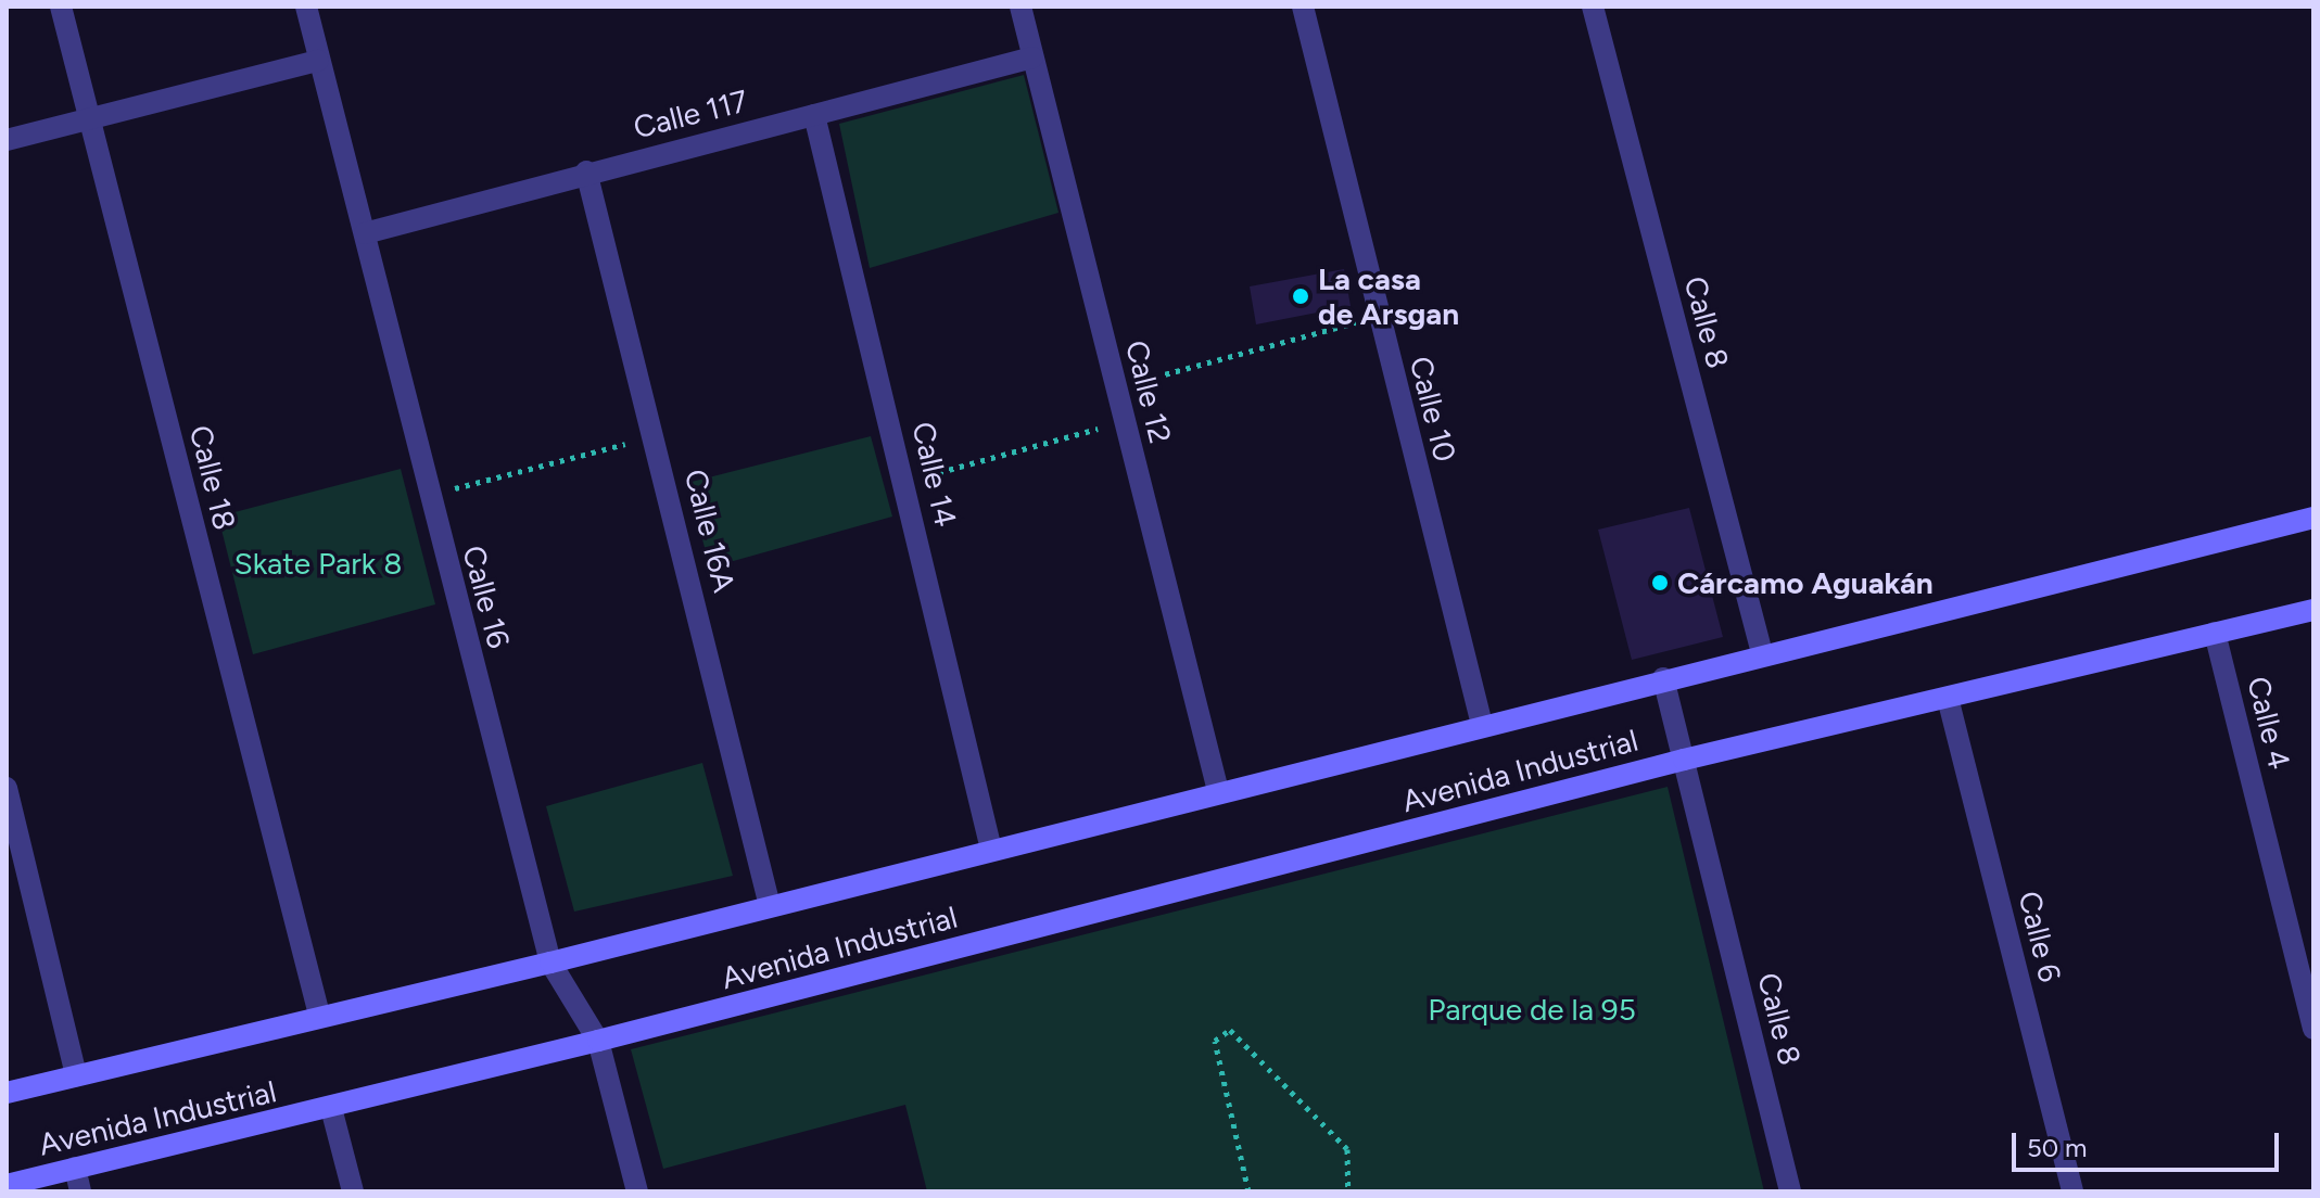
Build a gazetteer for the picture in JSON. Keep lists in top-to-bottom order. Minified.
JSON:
{"streets":{"street":["Calle 117","Calle 8","Calle 12","Calle 10","Calle 14","Calle 18","Calle 16A","Calle 16","Calle 4","Avenida Industrial","Calle 6"]},"crossings":[["Calle 117","Calle 12"],["Calle 117","Calle 14"],["Calle 117","Calle 16A"],["Calle 117","Calle 16"],["Calle 8","Avenida Industrial"],["Calle 12","Avenida Industrial"],["Calle 10","Avenida Industrial"],["Calle 14","Avenida Industrial"],["Calle 18","Avenida Industrial"],["Calle 16A","Avenida Industrial"],["Calle 16","Avenida Industrial"],["Calle 4","Avenida Industrial"],["Avenida Industrial","Calle 6"]],"parks":["Skate Park 8","Parque de la 95"],"places":["La casa de Arsgan","Cárcamo Aguakán"],"scale_bar":"50 m"}
